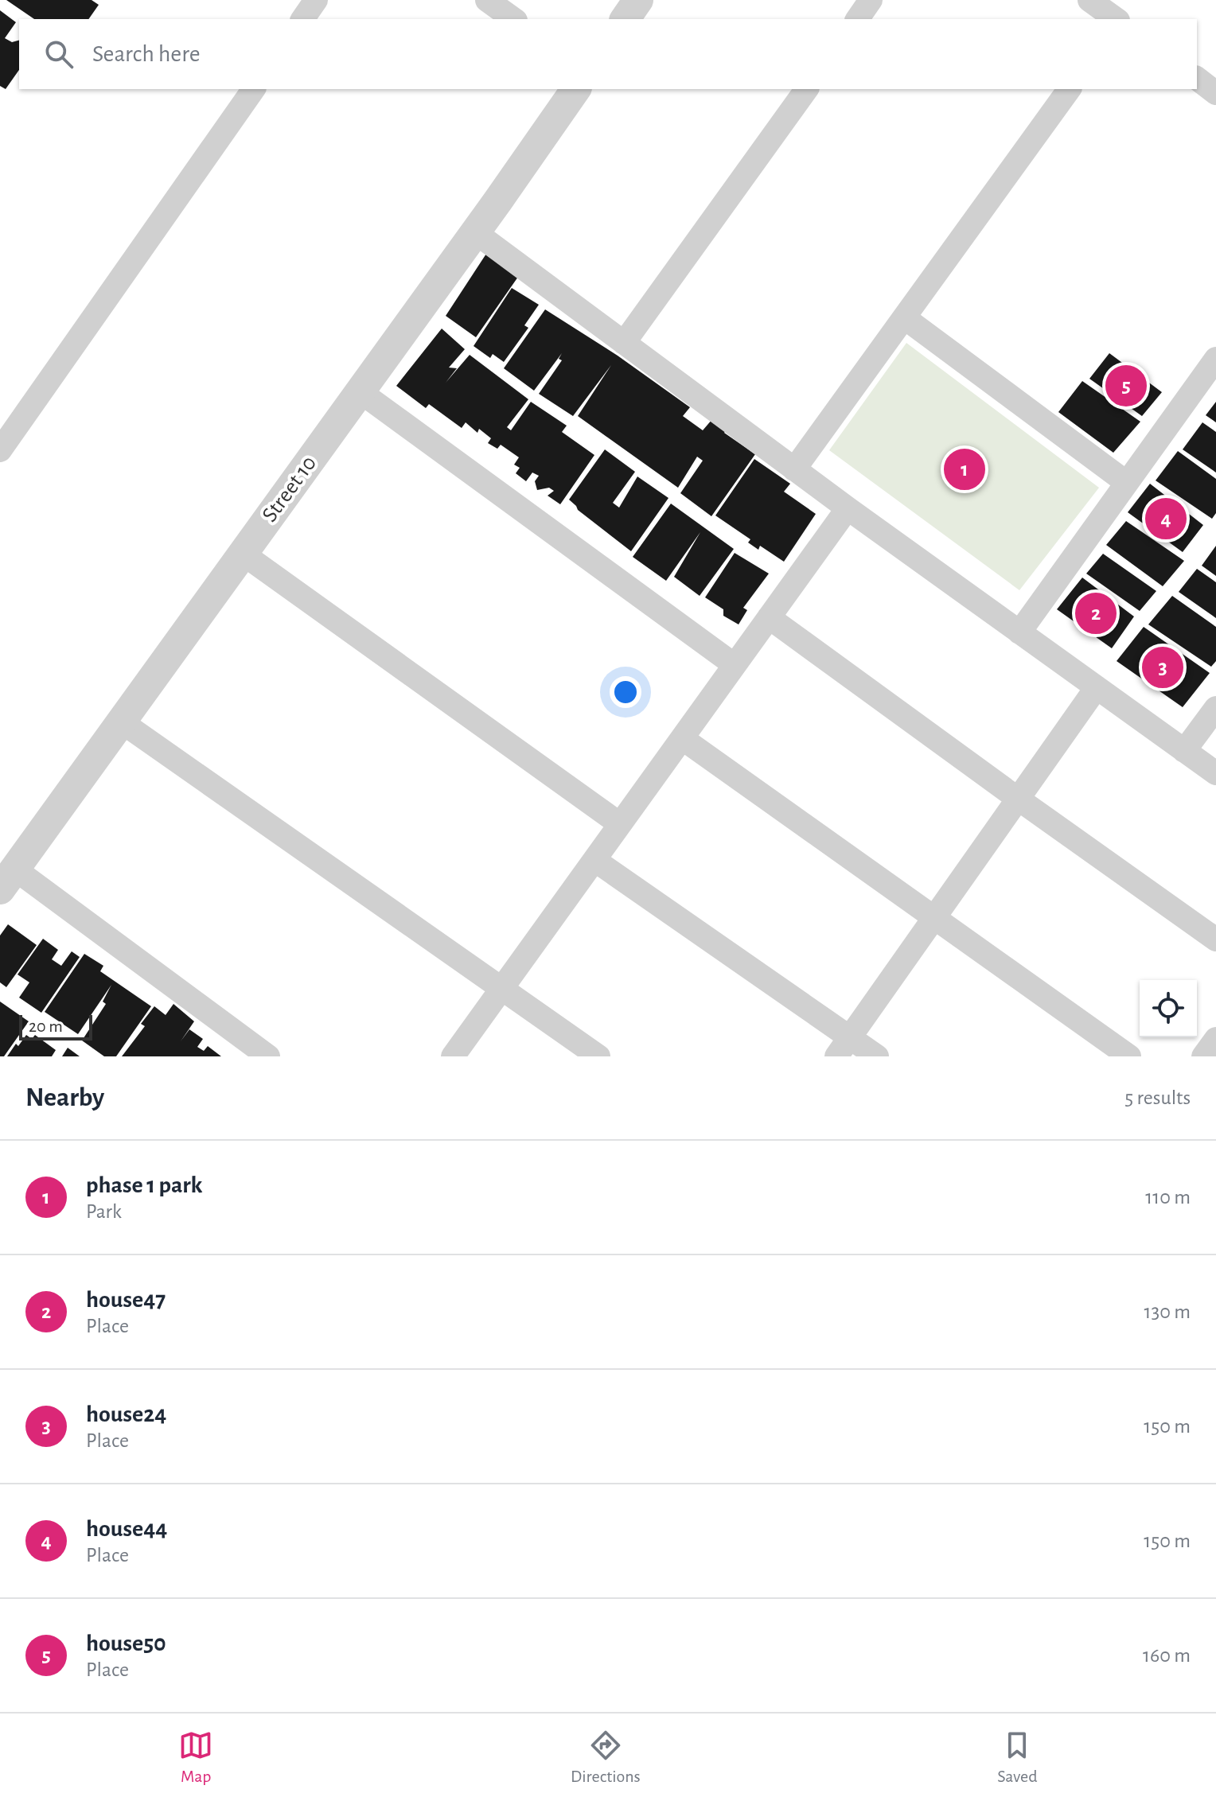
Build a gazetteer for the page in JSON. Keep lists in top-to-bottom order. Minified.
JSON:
{"streets":{"street":["Street 10"]},"scale_bar":"20 m","page":{"search":"Search here","pins":["5","1","4","2","3"],"scale":"20 m","heading":["Nearby","5 results"],"list":[{"mark":"1","name":"phase 1 park","note":"Park","value":"110 m"},{"mark":"2","name":"house47","note":"Place","value":"130 m"},{"mark":"3","name":"house24","note":"Place","value":"150 m"},{"mark":"4","name":"house44","note":"Place","value":"150 m"},{"mark":"5","name":"house50","note":"Place","value":"160 m"}],"nav":["Map","Directions","Saved"]}}
